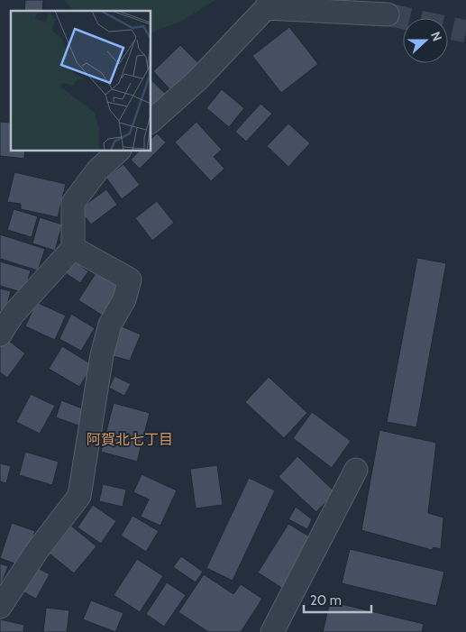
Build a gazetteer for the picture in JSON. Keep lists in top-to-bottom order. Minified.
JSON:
{"districts":["阿賀北七丁目"],"scale_bar":"20 m","north":"right"}
